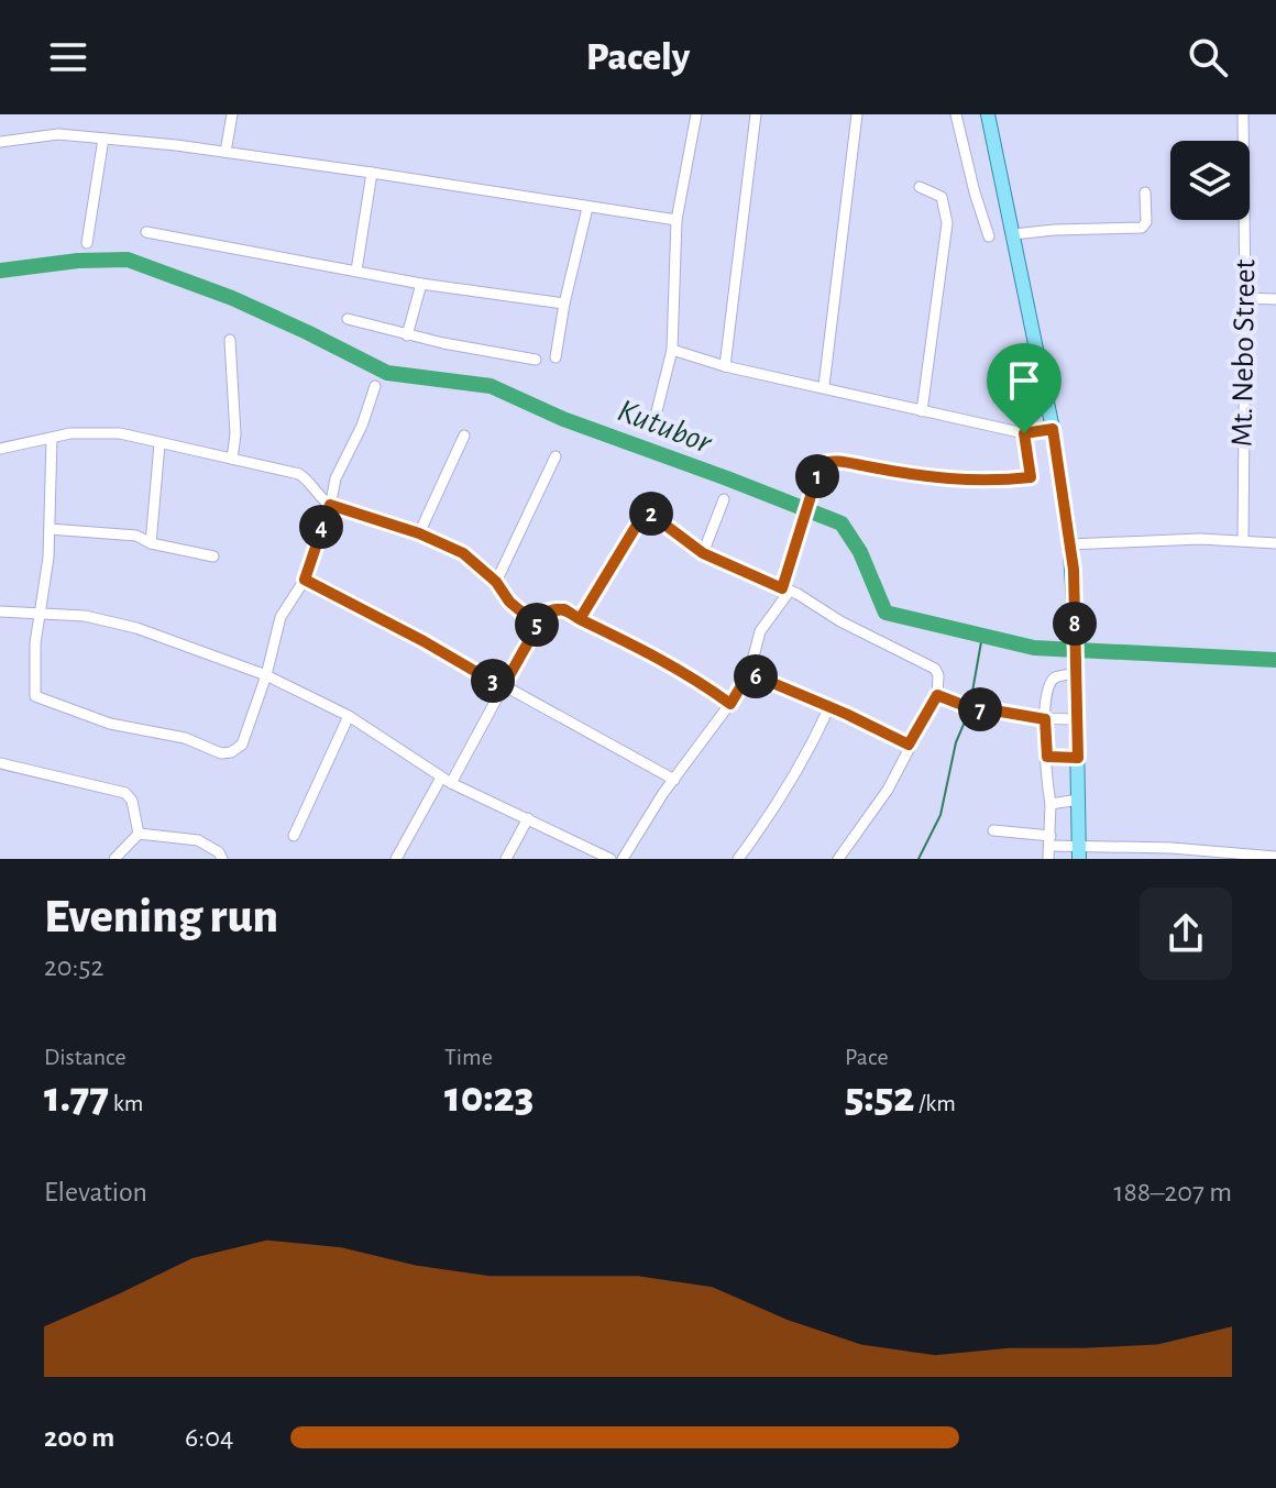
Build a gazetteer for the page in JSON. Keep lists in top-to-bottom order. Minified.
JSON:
{"streets":{"street":["Mt. Nebo Street"]},"water":["Kutubor"],"page":{"header":"Pacely","pins":["1","2","4","8","5","6","3","7"],"heading":["Evening run","20:52"],"stats":[["Distance","1.77 km"],["Time","10:23"],["Pace","5:52 /km"]],"chart":["Elevation","188–207 m"],"list":[{"name":"200 m","note":"6:04"}]}}
